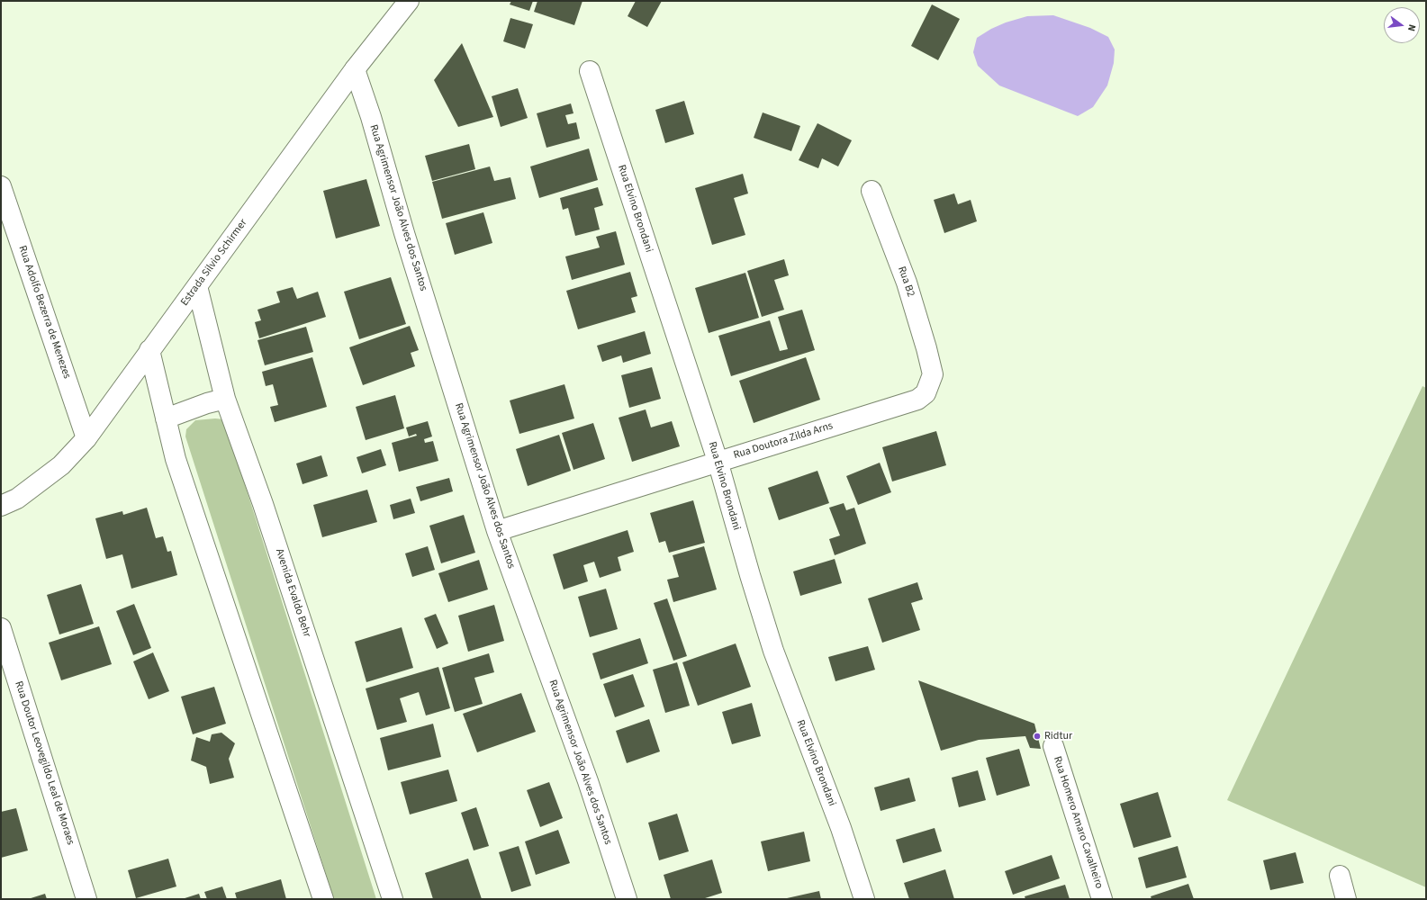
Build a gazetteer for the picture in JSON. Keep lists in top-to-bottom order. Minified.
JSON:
{"streets":{"street":["Rua Agrimensor João Alves dos Santos","Rua Elvino Brondani","Estrada Silvio Schirmer","Rua B2","Rua Adolfo Bezerra de Menezes","Rua Doutora Zilda Arns","Avenida Evaldo Behr","Rua Doutor Leovegildo Leal de Moraes","Rua Homero Amaro Cavalheiro"]},"crossings":[["Rua Agrimensor João Alves dos Santos","Estrada Silvio Schirmer"],["Rua Agrimensor João Alves dos Santos","Rua Doutora Zilda Arns"],["Rua Elvino Brondani","Rua Doutora Zilda Arns"],["Estrada Silvio Schirmer","Rua Adolfo Bezerra de Menezes"],["Estrada Silvio Schirmer","Avenida Evaldo Behr"],["Rua B2","Rua Doutora Zilda Arns"]],"places":["Ridtur"],"north":"right"}
